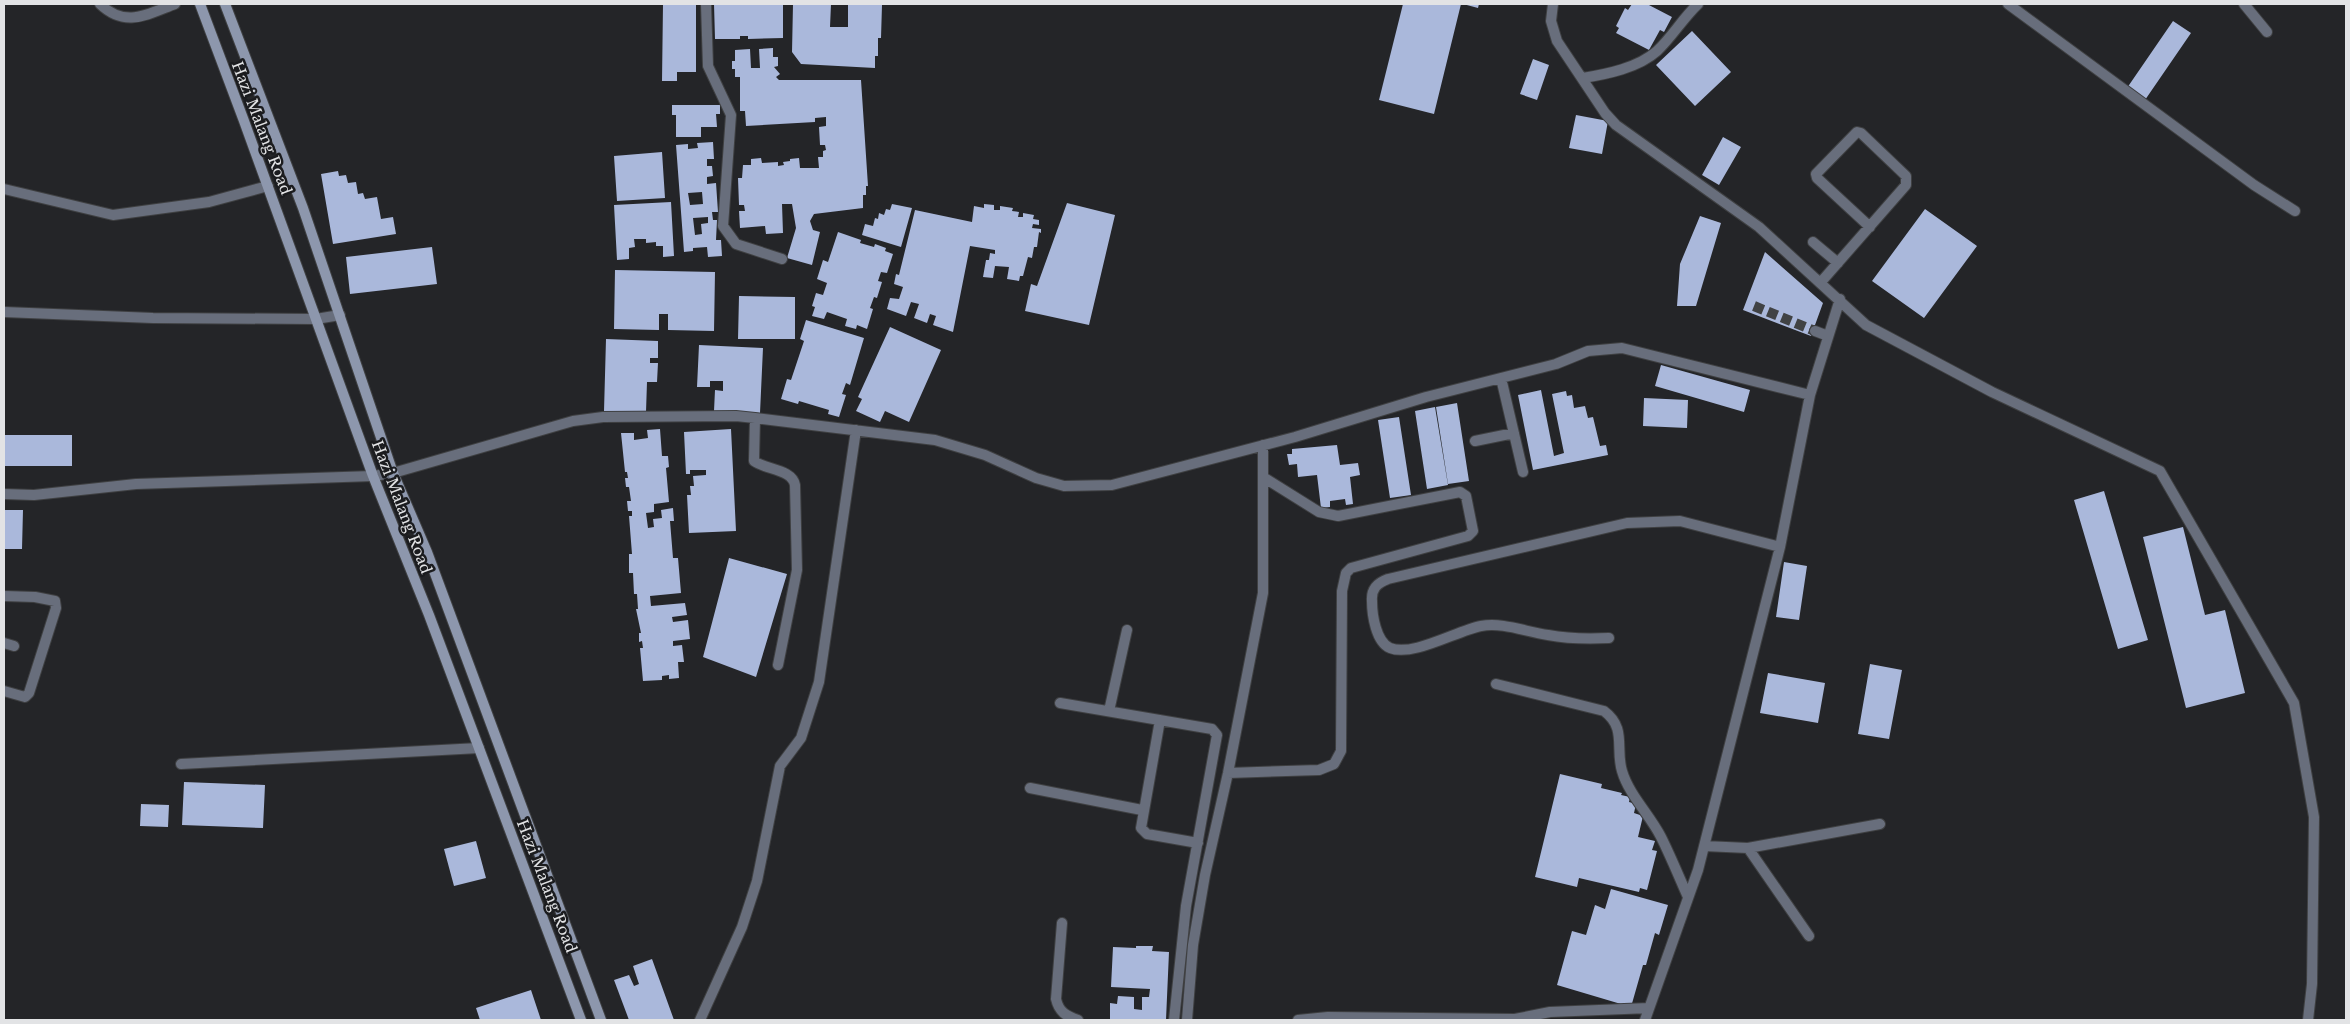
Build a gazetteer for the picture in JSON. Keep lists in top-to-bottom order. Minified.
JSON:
{"streets":{"main road":["Hazi Malang Road"]}}
